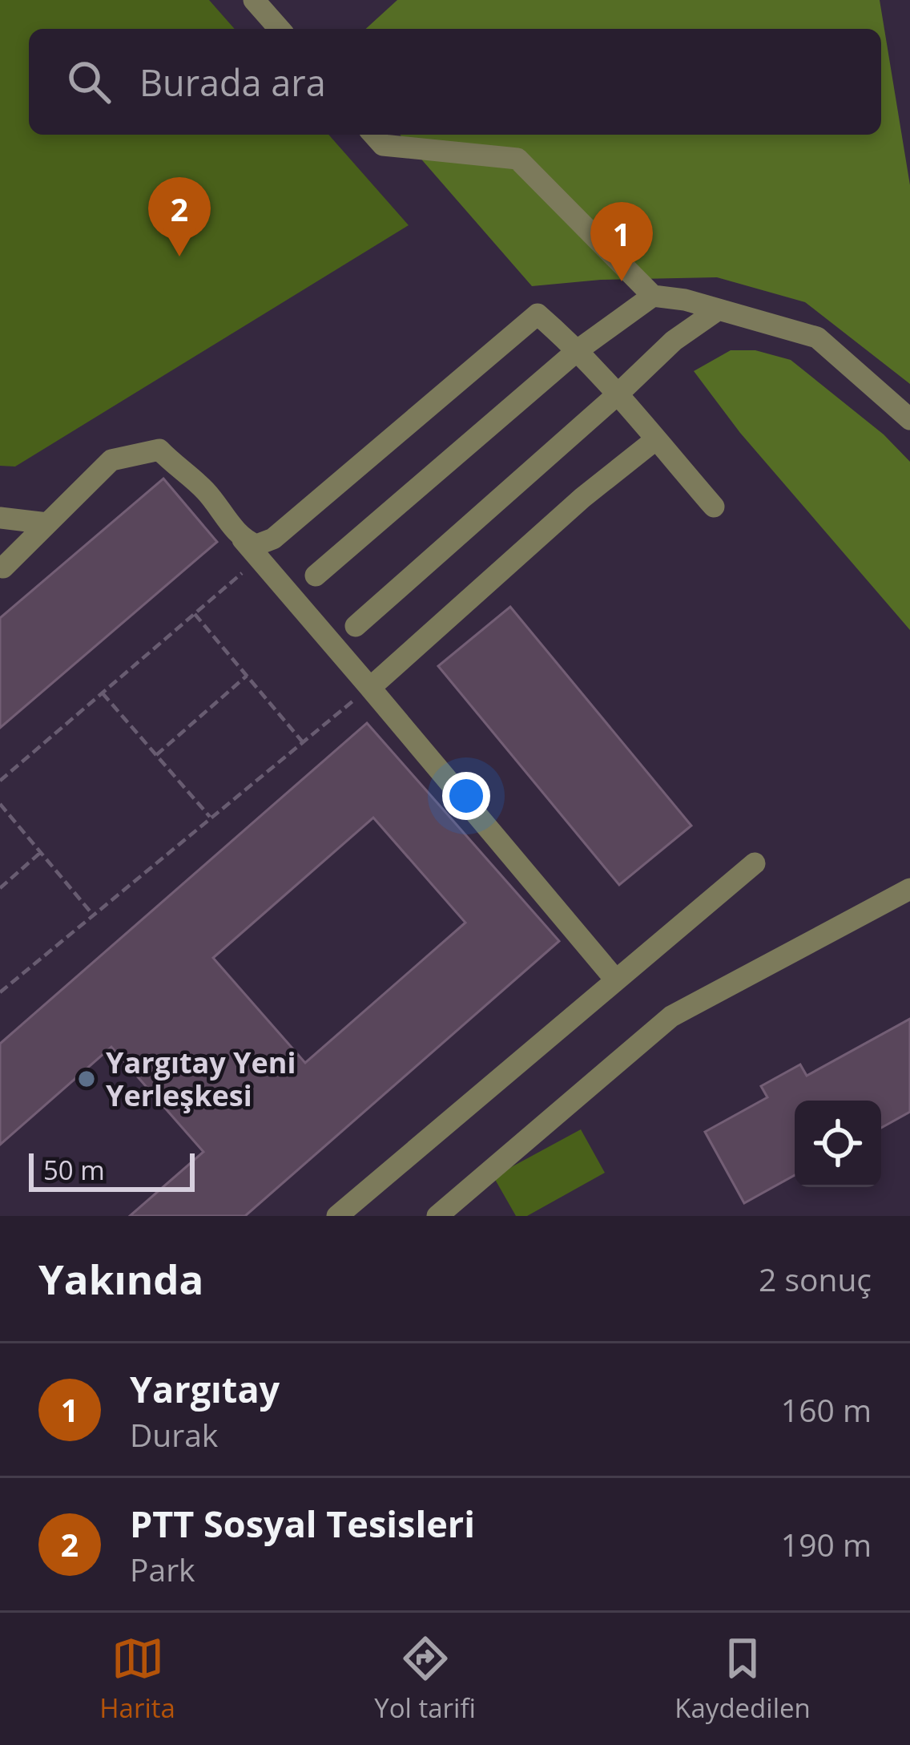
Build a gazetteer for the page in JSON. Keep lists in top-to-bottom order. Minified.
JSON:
{"places":["Yargıtay Yeni Yerleşkesi"],"scale_bar":"50 m","page":{"search":"Burada ara","pins":["2","1"],"scale":"50 m","heading":["Yakında","2 sonuç"],"list":[{"mark":"1","name":"Yargıtay","note":"Durak","value":"160 m"},{"mark":"2","name":"PTT Sosyal Tesisleri","note":"Park","value":"190 m"}],"nav":["Harita","Yol tarifi","Kaydedilen"]}}
